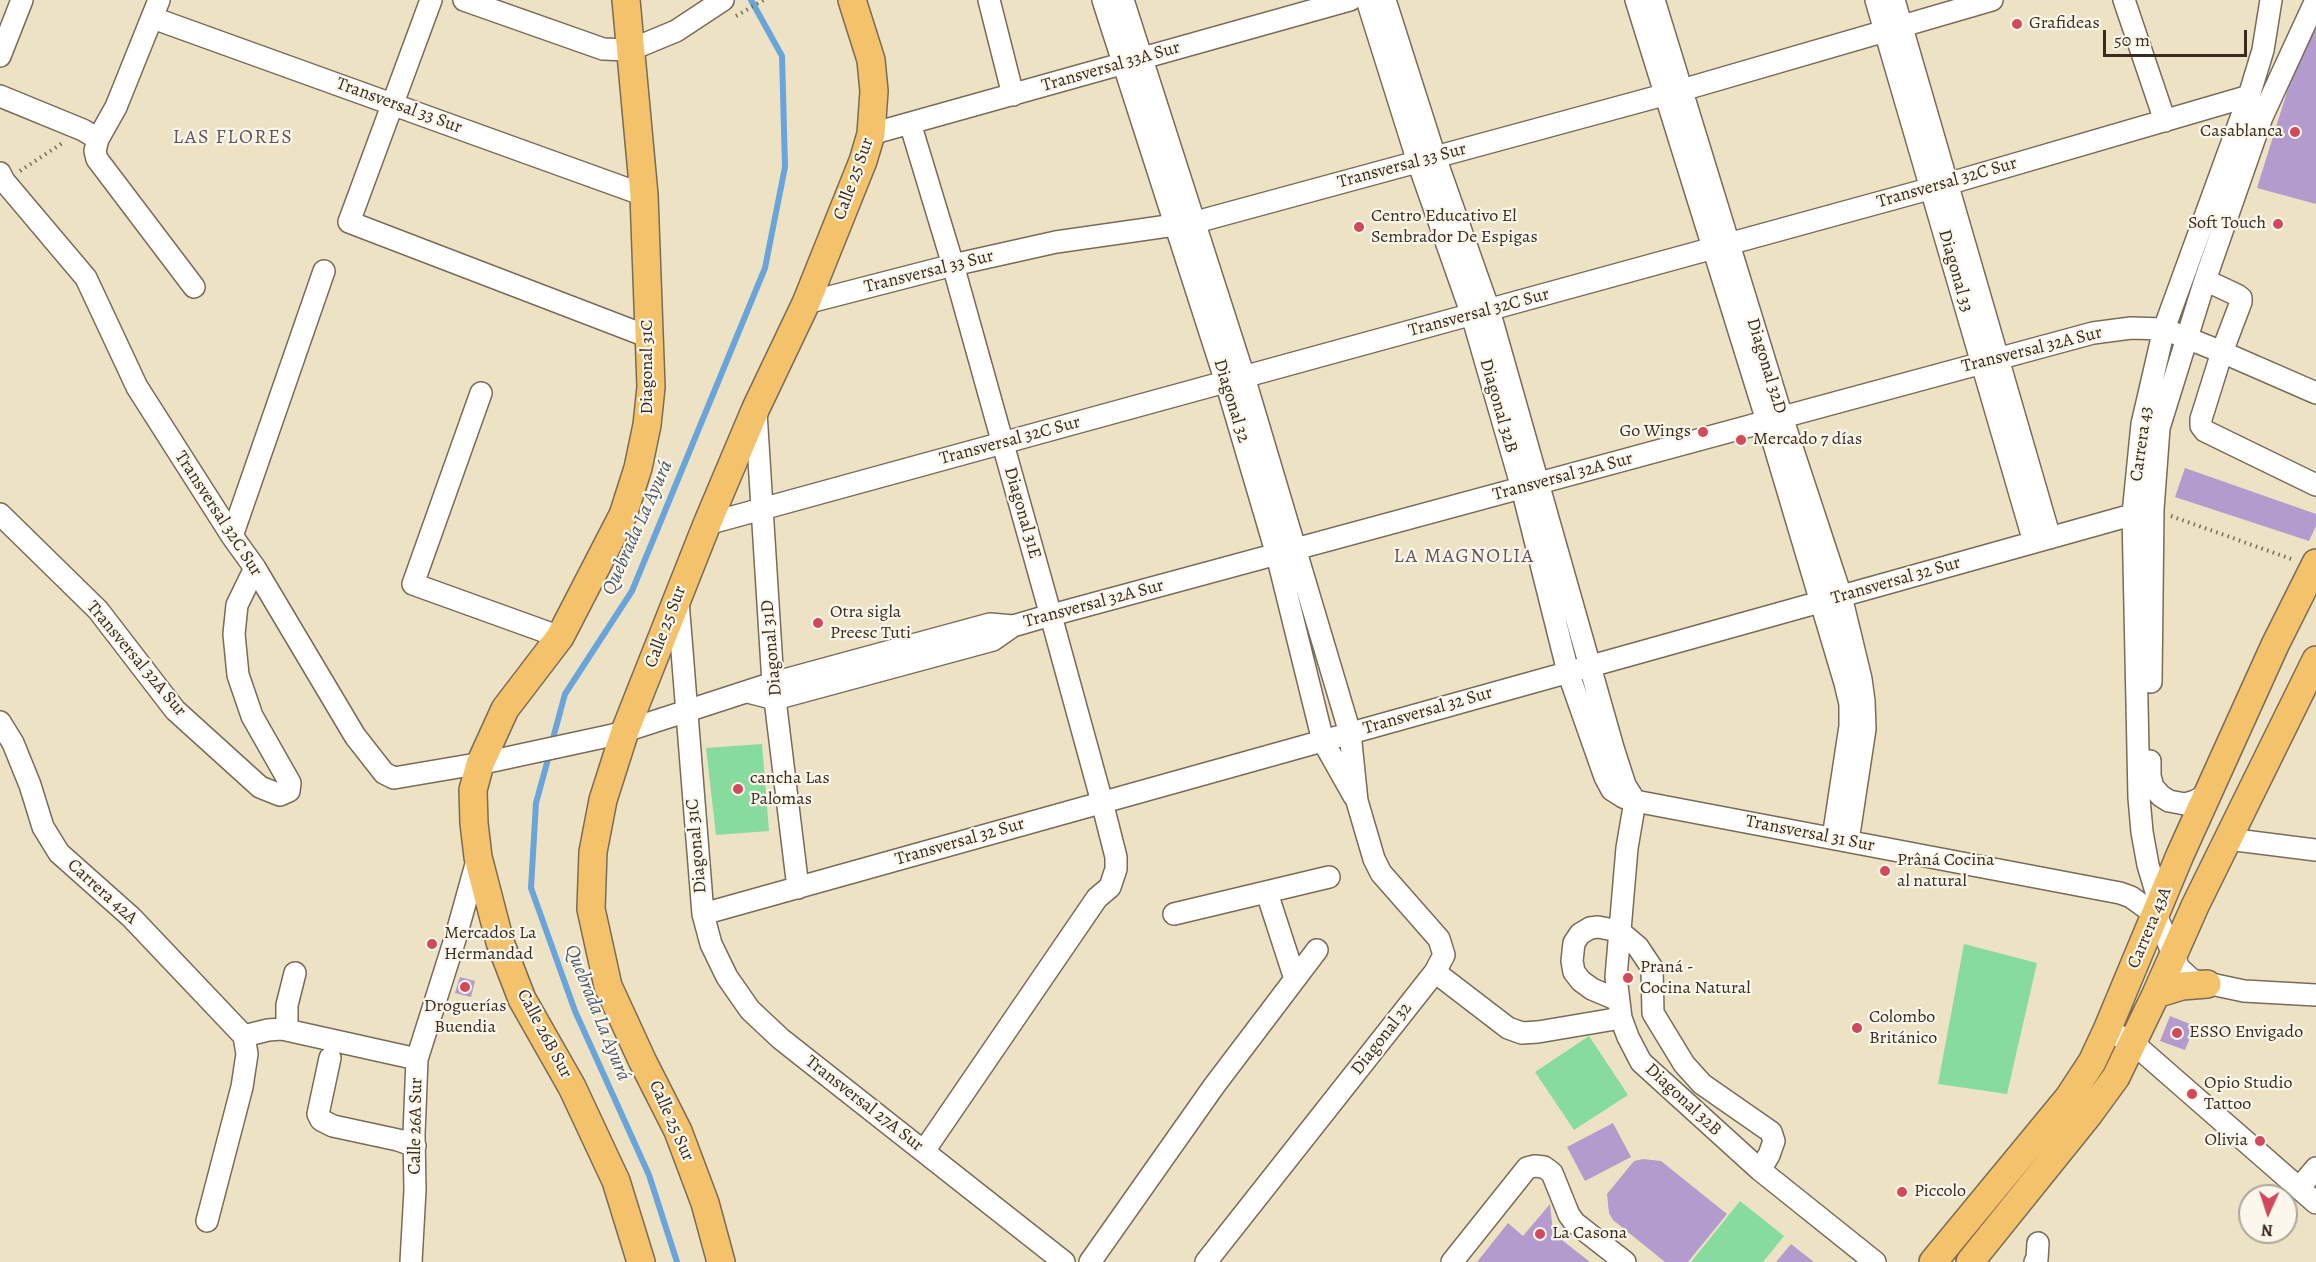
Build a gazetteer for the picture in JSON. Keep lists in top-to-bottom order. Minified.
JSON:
{"streets":{"main road":["Calle 25 Sur","Diagonal 31C","Carrera 43A","Calle 26B Sur"],"street":["Transversal 33A Sur","Transversal 33 Sur","Transversal 32C Sur","Diagonal 33","Transversal 32A Sur","Diagonal 32D","Diagonal 32","Diagonal 32B","Carrera 43","Diagonal 31E","Transversal 32 Sur","Diagonal 31D","Transversal 31 Sur","Carrera 42A","Transversal 27A Sur","Calle 26A Sur"]},"crossings":[["Transversal 33A Sur","Calle 25 Sur"],["Transversal 33A Sur","Diagonal 32"],["Transversal 33A Sur","Diagonal 31E"],["Transversal 33 Sur","Calle 25 Sur"],["Transversal 33 Sur","Diagonal 33"],["Transversal 33 Sur","Diagonal 32D"],["Transversal 33 Sur","Diagonal 31C"],["Transversal 33 Sur","Diagonal 32"],["Transversal 33 Sur","Diagonal 32B"],["Transversal 33 Sur","Diagonal 31E"],["Calle 25 Sur","Transversal 32C Sur"],["Calle 25 Sur","Transversal 32A Sur"],["Calle 25 Sur","Diagonal 31C"],["Calle 25 Sur","Diagonal 31D"],["Transversal 32C Sur","Diagonal 33"],["Transversal 32C Sur","Transversal 32A Sur"],["Transversal 32C Sur","Diagonal 32D"],["Transversal 32C Sur","Diagonal 31C"],["Transversal 32C Sur","Diagonal 32"],["Transversal 32C Sur","Diagonal 32B"],["Transversal 32C Sur","Carrera 43"],["Transversal 32C Sur","Diagonal 31E"],["Transversal 32C Sur","Diagonal 31D"],["Transversal 32C Sur","Calle 26B Sur"],["Diagonal 33","Transversal 32A Sur"],["Diagonal 33","Transversal 32 Sur"],["Transversal 32A Sur","Diagonal 32D"],["Transversal 32A Sur","Diagonal 31C"],["Transversal 32A Sur","Diagonal 32"],["Transversal 32A Sur","Diagonal 32B"],["Transversal 32A Sur","Carrera 43"],["Transversal 32A Sur","Diagonal 31E"],["Transversal 32A Sur","Diagonal 31D"],["Transversal 32A Sur","Calle 26B Sur"],["Diagonal 32D","Transversal 32 Sur"],["Diagonal 32D","Transversal 31 Sur"],["Diagonal 31C","Transversal 32 Sur"],["Diagonal 31C","Calle 26B Sur"],["Diagonal 31C","Transversal 27A Sur"],["Diagonal 32","Transversal 32 Sur"],["Diagonal 32B","Transversal 32 Sur"],["Diagonal 32B","Transversal 31 Sur"],["Carrera 43","Transversal 32 Sur"],["Carrera 43","Transversal 31 Sur"],["Carrera 43","Carrera 43A"],["Diagonal 31E","Transversal 32 Sur"],["Diagonal 31E","Transversal 27A Sur"],["Transversal 32 Sur","Diagonal 31D"],["Transversal 32 Sur","Transversal 27A Sur"],["Transversal 31 Sur","Carrera 43A"],["Carrera 42A","Calle 26A Sur"]],"districts":["LAS FLORES","LA MAGNOLIA"],"water":["Quebrada La Ayurá"],"places":["Grafideas","Casablanca","Soft Touch","Centro Educativo El Sembrador De Espigas","Go Wings","Mercado 7 días","Otra sigla Preesc Tuti","cancha Las Palomas","Prâná Cocina al natural","Mercados La Hermandad","Praná - Cocina Natural","Droguerías Buendia","Colombo Británico","ESSO Envigado","Opio Studio Tattoo","Olivia","Piccolo","La Casona"],"scale_bar":"50 m","north":"bottom"}
